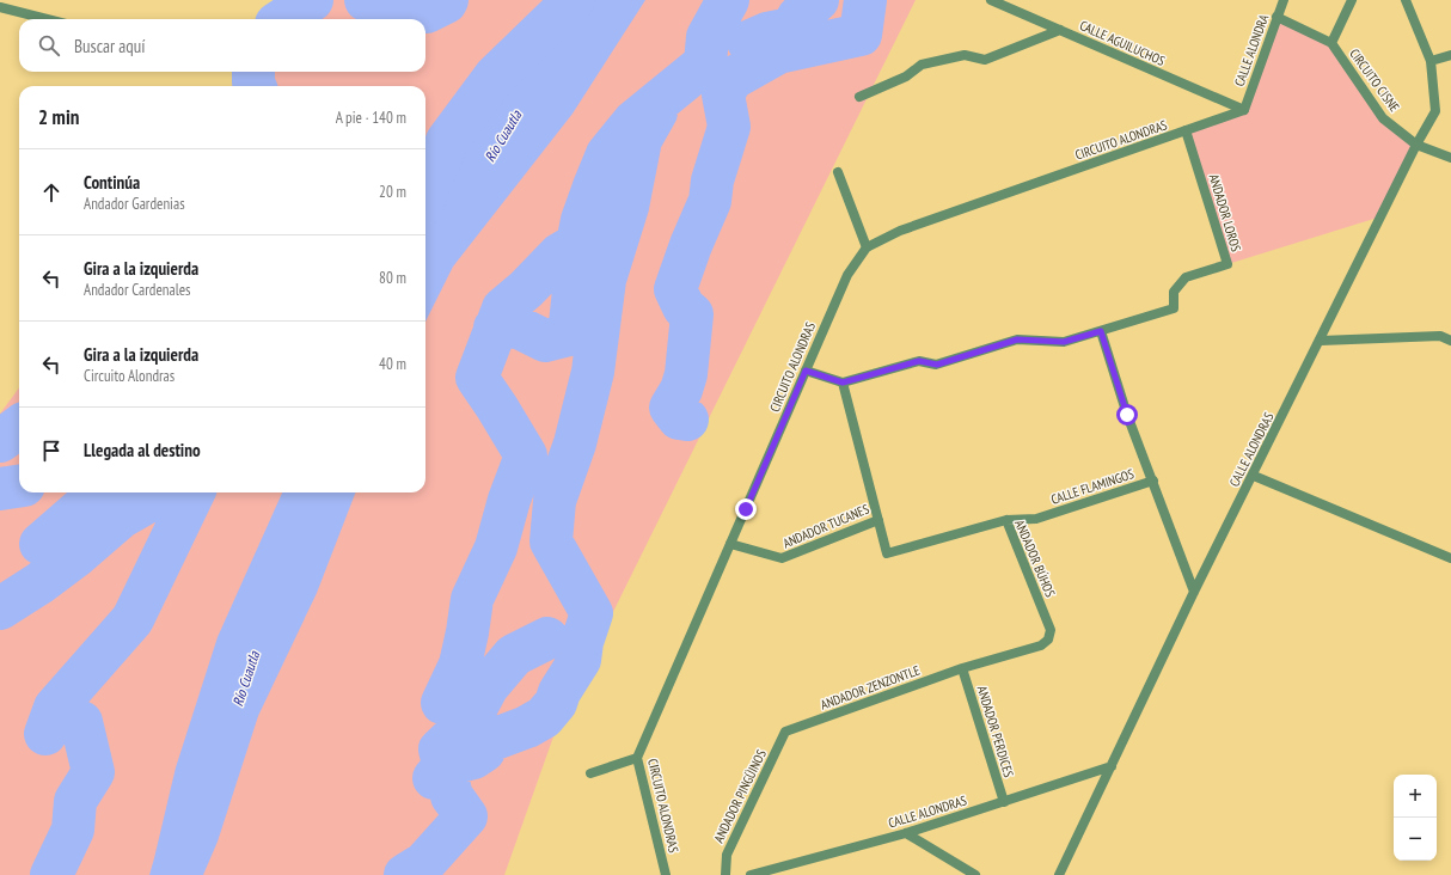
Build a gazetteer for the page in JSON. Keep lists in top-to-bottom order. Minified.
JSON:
{"streets":{"street":["CALLE AGUILUCHOS","CALLE ALONDRA","CIRCUITO CISNE","CIRCUITO ALONDRAS","ANDADOR LOROS","CALLE ALONDRAS","CALLE FLAMINGOS","ANDADOR TUCANES","ANDADOR BÚHOS","ANDADOR ZENZONTLE","ANDADOR PERDICES","ANDADOR PINGÜINOS"]},"crossings":[["CALLE AGUILUCHOS","CALLE ALONDRA"],["CALLE AGUILUCHOS","CIRCUITO ALONDRAS"],["CALLE ALONDRA","CIRCUITO CISNE"],["CALLE ALONDRA","CIRCUITO ALONDRAS"],["CIRCUITO CISNE","CALLE ALONDRAS"],["CIRCUITO ALONDRAS","ANDADOR LOROS"],["CIRCUITO ALONDRAS","ANDADOR TUCANES"],["CALLE ALONDRAS","CALLE FLAMINGOS"],["CALLE ALONDRAS","ANDADOR PERDICES"],["CALLE FLAMINGOS","ANDADOR BÚHOS"],["ANDADOR TUCANES","ANDADOR BÚHOS"],["ANDADOR BÚHOS","ANDADOR ZENZONTLE"],["ANDADOR BÚHOS","ANDADOR PERDICES"],["ANDADOR ZENZONTLE","ANDADOR PERDICES"],["ANDADOR ZENZONTLE","ANDADOR PINGÜINOS"]],"water":["Río Cuautla"],"page":{"search":"Buscar aquí","heading":["2 min","A pie · 140 m"],"list":[["Continúa","Andador Gardenias","20 m"],["Gira a la izquierda","Andador Cardenales","80 m"],["Gira a la izquierda","Circuito Alondras","40 m"],"Llegada al destino"],"map_buttons":["+","−"]}}
